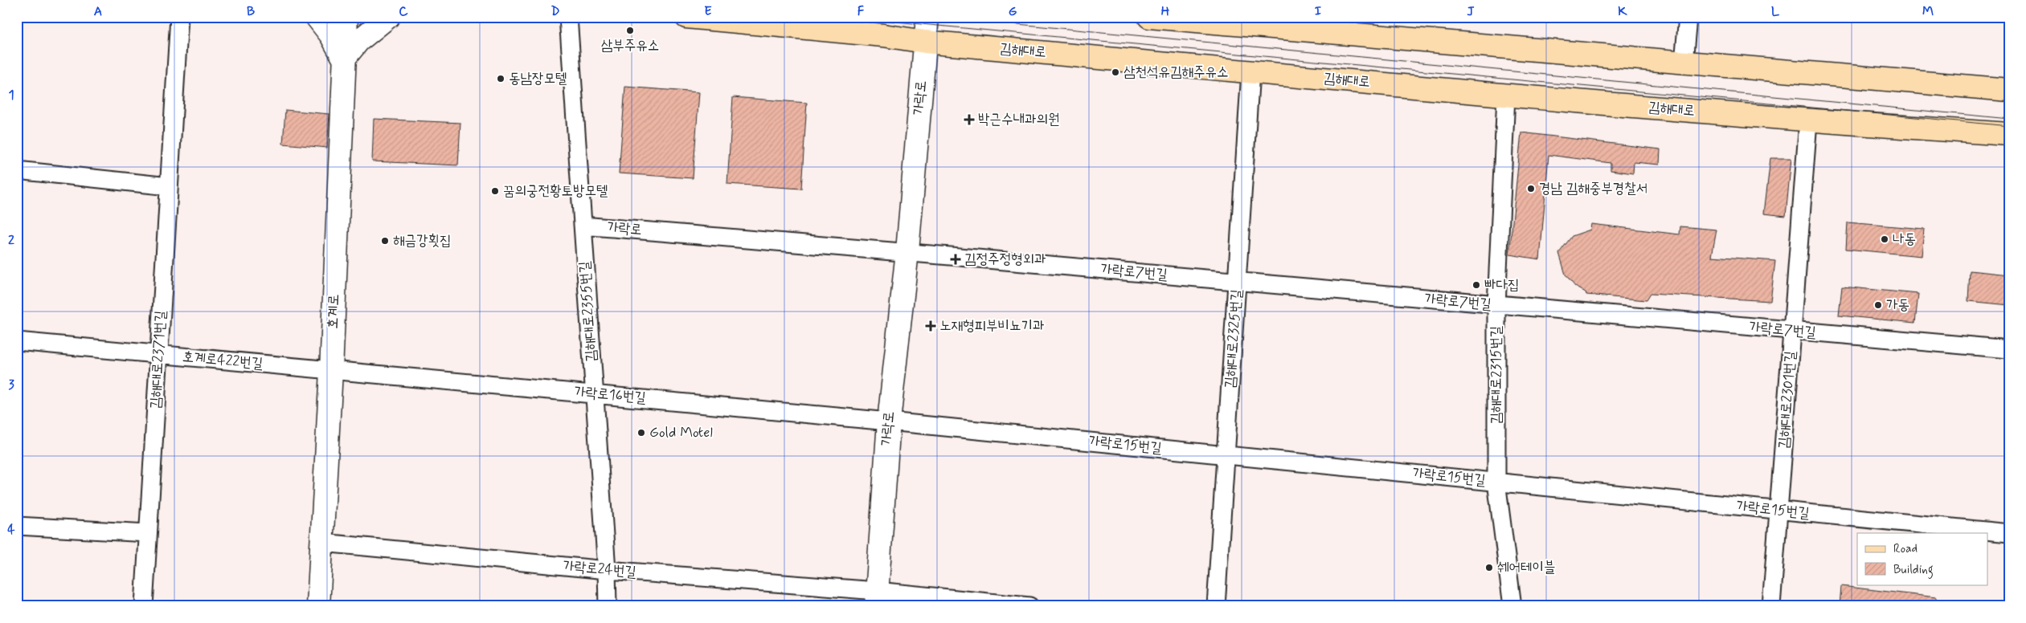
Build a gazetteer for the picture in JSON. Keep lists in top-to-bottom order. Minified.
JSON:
{"streets":{"main road":["김해대로","가락로","호계로"],"street":["가락로7번길","김해대로2355번길","김해대로2325번길","김해대로2371번길","호계로422번길","김해대로2315번길","가락로16번길","김해대로2301번길","가락로15번길","가락로24번길"]},"crossings":[["김해대로","가락로"],["김해대로","김해대로2325번길"],["김해대로","김해대로2315번길"],["김해대로","김해대로2301번길"],["가락로","가락로7번길"],["가락로","김해대로2355번길"],["가락로","가락로16번길"],["가락로","가락로15번길"],["가락로","가락로24번길"],["가락로7번길","김해대로2325번길"],["가락로7번길","김해대로2315번길"],["가락로7번길","김해대로2301번길"],["호계로","호계로422번길"],["호계로","가락로16번길"],["호계로","가락로24번길"],["김해대로2355번길","가락로16번길"],["김해대로2355번길","가락로24번길"],["김해대로2325번길","가락로15번길"],["김해대로2371번길","호계로422번길"],["호계로422번길","가락로16번길"],["김해대로2315번길","가락로15번길"],["가락로16번길","가락로15번길"],["김해대로2301번길","가락로15번길"]],"places":{"other":["삼부주유소","삼천석유김해주유소","동남장모텔","경남 김해중부경찰서","꿈의궁전황토방모텔","나동","해금강횟집","빠다집","가동","Gold Motel","쉐어테이블"],"health":["박근수내과의원","김정주정형외과","노재형피부비뇨기과"]},"legend":["Road","Building"],"grid":{"columns":["A","B","C","D","E","F","G","H","I","J","K","L","M"],"rows":["1","2","3","4"]}}
